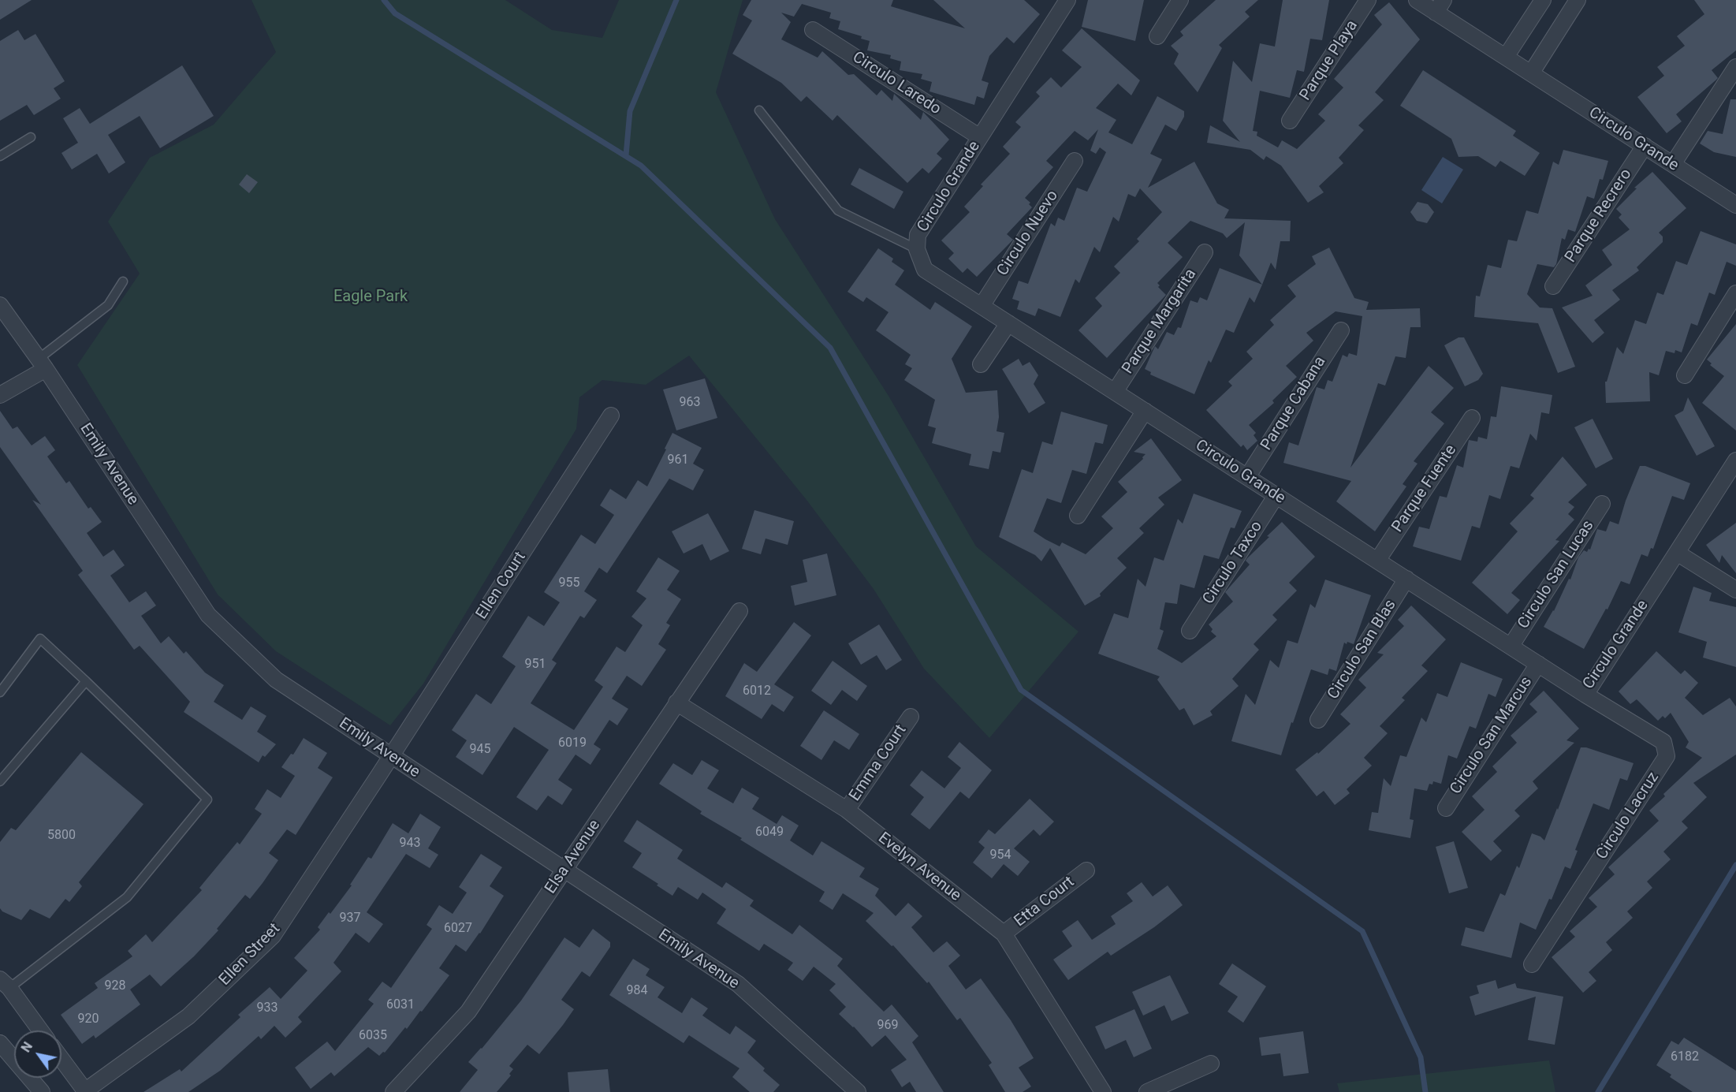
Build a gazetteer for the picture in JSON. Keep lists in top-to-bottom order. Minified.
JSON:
{"streets":{"street":["Parque Playa","Circulo Laredo","Circulo Grande","Parque Recrero","Circulo Nuevo","Parque Margarita","Parque Cabana","Emily Avenue","Parque Fuente","Circulo Taxco","Circulo San Lucas","Ellen Court","Circulo San Blas","Circulo San Marcus","Emma Court","Circulo Lacruz","Elsa Avenue","Evelyn Avenue","Etta Court","Ellen Street"]},"crossings":[["Circulo Laredo","Circulo Grande"],["Circulo Grande","Parque Recrero"],["Circulo Grande","Circulo Nuevo"],["Circulo Grande","Parque Margarita"],["Circulo Grande","Parque Cabana"],["Circulo Grande","Parque Fuente"],["Circulo Grande","Circulo Taxco"],["Circulo Grande","Circulo San Lucas"],["Circulo Grande","Circulo San Blas"],["Circulo Grande","Circulo San Marcus"],["Circulo Grande","Circulo Lacruz"],["Emily Avenue","Ellen Court"],["Emily Avenue","Elsa Avenue"],["Emily Avenue","Ellen Street"],["Ellen Court","Ellen Street"],["Emma Court","Evelyn Avenue"],["Elsa Avenue","Evelyn Avenue"],["Evelyn Avenue","Etta Court"]],"parks":["Eagle Park"],"house_numbers":["963","961","955","951","6012","6019","945","6049","5800","943","954","937","6027","928","984","6031","933","920","969","6035","6182"],"north":"top left"}
